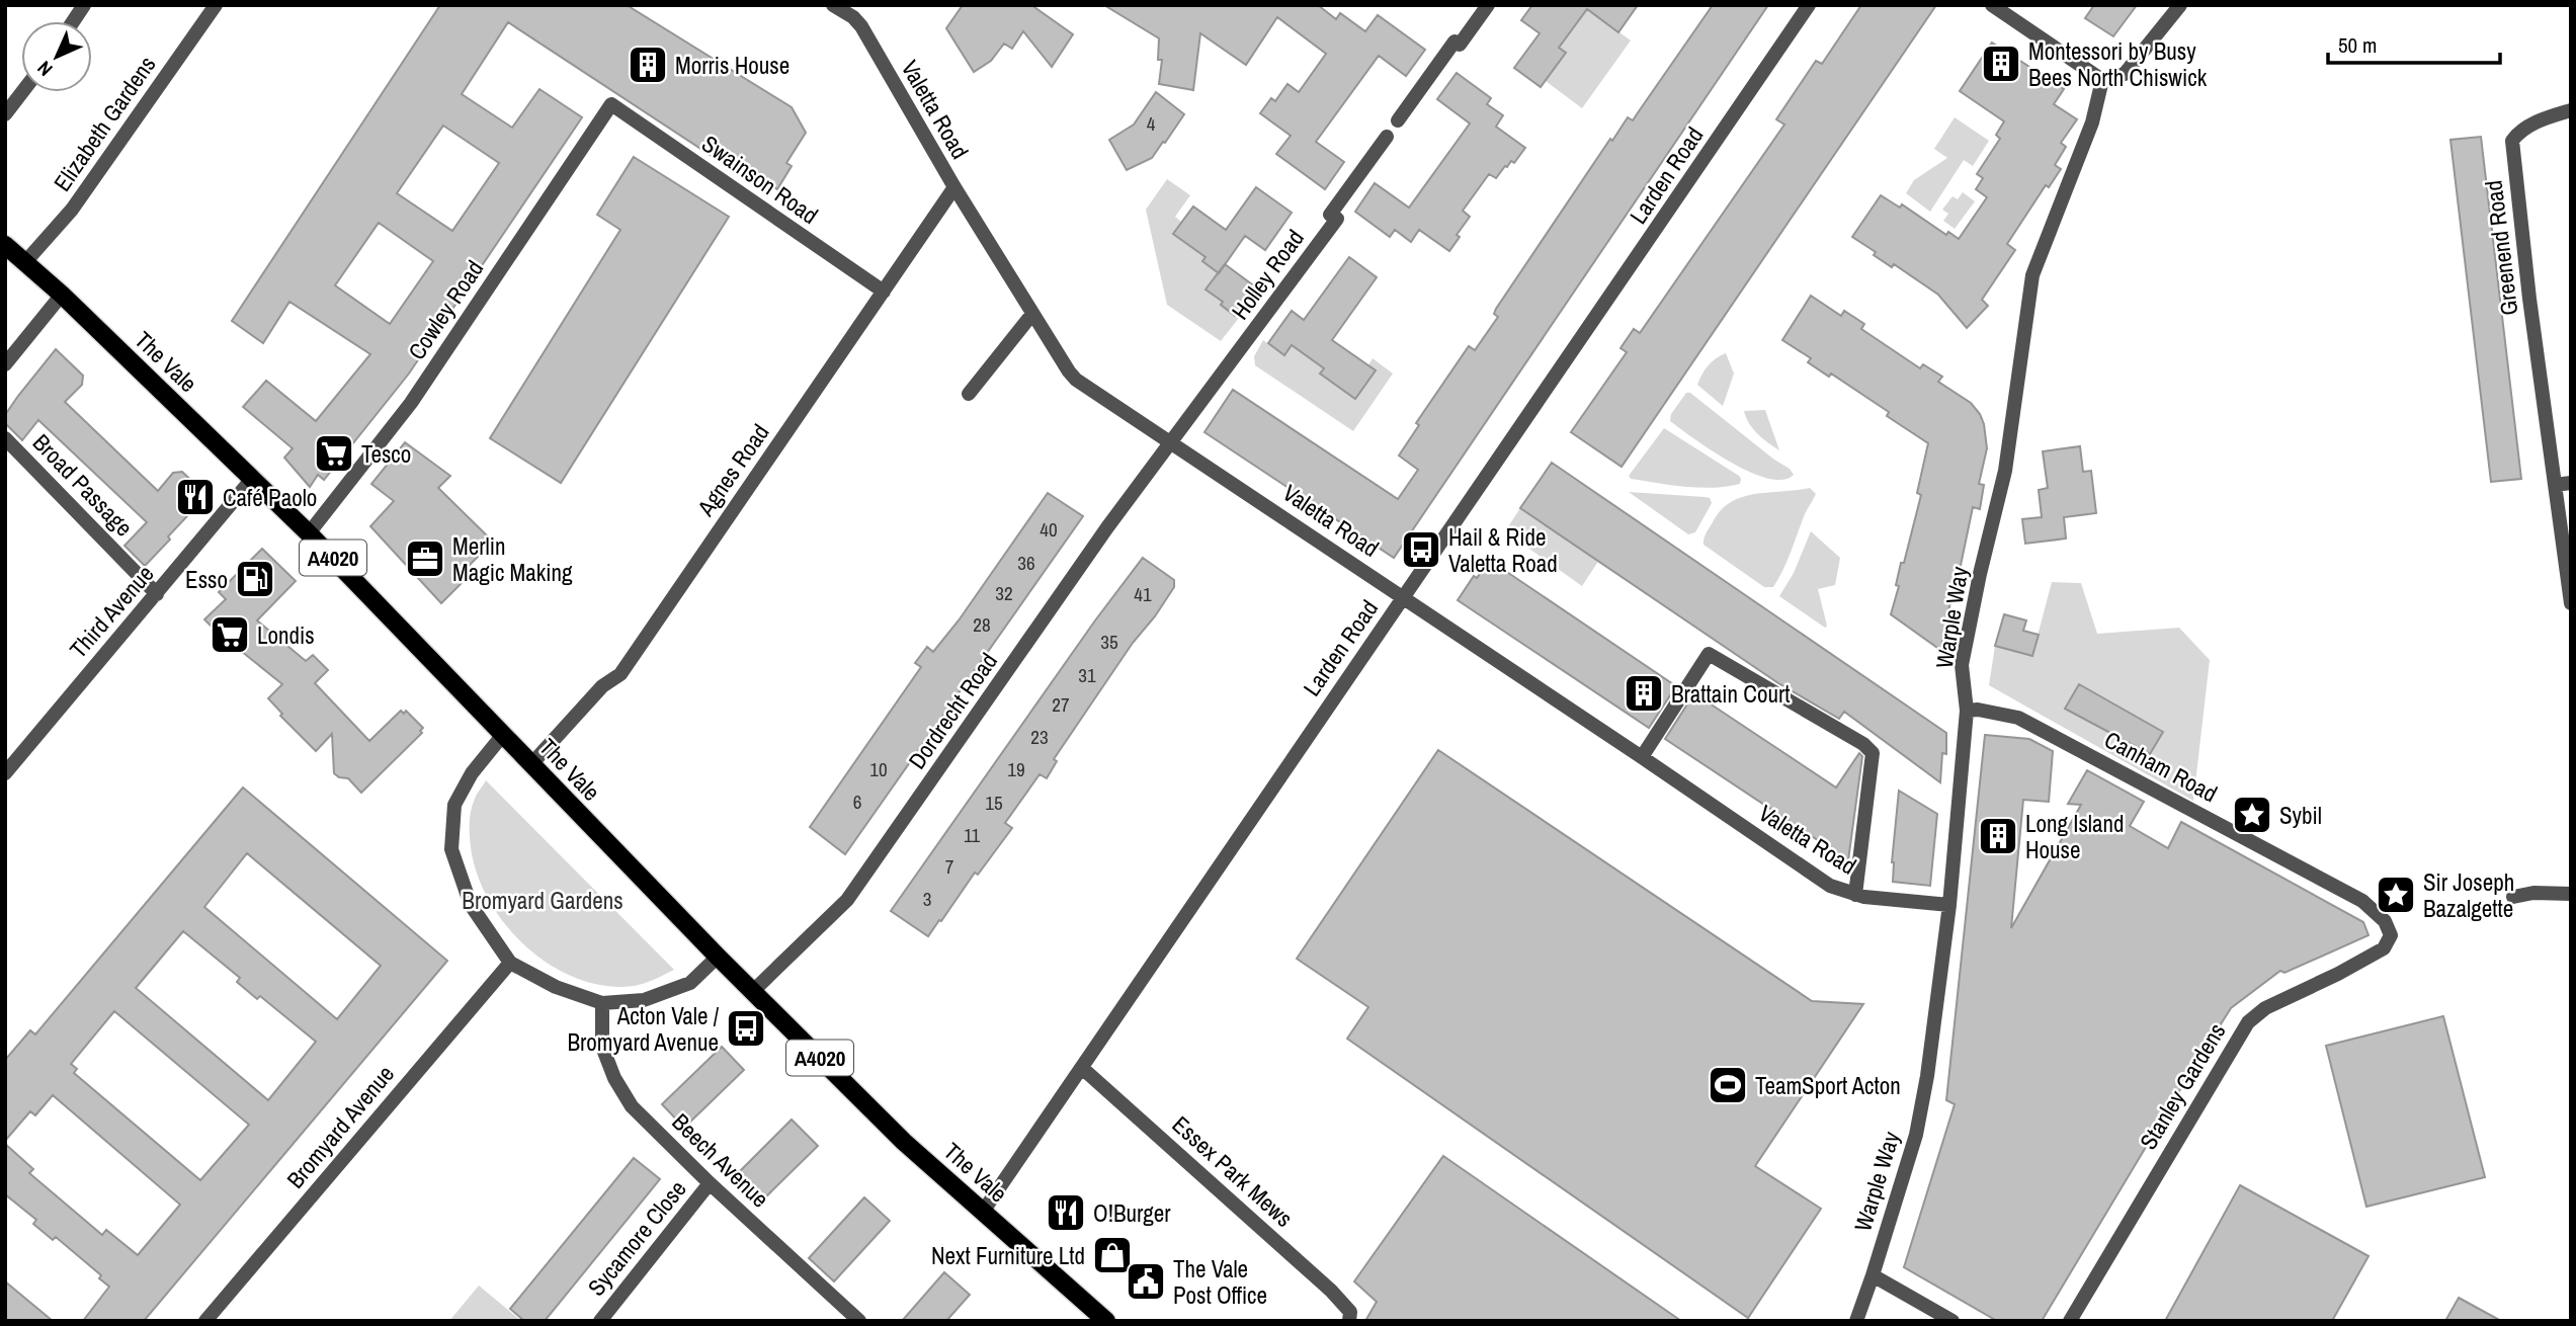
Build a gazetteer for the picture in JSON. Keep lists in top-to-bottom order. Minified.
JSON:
{"streets":{"main road":["The Vale","A4020"],"street":["Valetta Road","Elizabeth Gardens","Larden Road","Swainson Road","Greenend Road","Holley Road","Cowley Road","Agnes Road","Broad Passage","Third Avenue","Warple Way","Dordrecht Road","Canham Road","Stanley Gardens","Bromyard Avenue","Beech Avenue","Essex Park Mews","Sycamore Close"]},"crossings":[["Valetta Road","Larden Road"],["Valetta Road","Holley Road"],["Valetta Road","Agnes Road"],["Valetta Road","Warple Way"],["Valetta Road","Dordrecht Road"],["Elizabeth Gardens","The Vale"],["Larden Road","The Vale"],["Larden Road","Essex Park Mews"],["Swainson Road","Cowley Road"],["Swainson Road","Agnes Road"],["Holley Road","Dordrecht Road"],["Cowley Road","The Vale"],["The Vale","Agnes Road"],["The Vale","Third Avenue"],["The Vale","Dordrecht Road"],["Broad Passage","Third Avenue"],["Warple Way","Canham Road"],["Canham Road","Stanley Gardens"],["Beech Avenue","Sycamore Close"]],"parks":["Bromyard Gardens"],"places":{"building":["Montessori by Busy Bees North Chiswick","Morris House","Brattain Court","Long Island House"],"supermarket":["Tesco","Londis"],"restaurant":["Café Paolo","O!Burger"],"bus stop":["Hail & Ride Valetta Road","Acton Vale / Bromyard Avenue"],"office":["Merlin Magic Making"],"fuel station":["Esso"],"place":["Sybil","Sir Joseph Bazalgette"],"sports":["TeamSport Acton"],"shop":["Next Furniture Ltd"],"public building":["The Vale Post Office"]},"house_numbers":["4","40","36","32","41","28","35","31","27","23","10","19","6","15","11","7","3"],"scale_bar":"50 m","north":"bottom left"}
